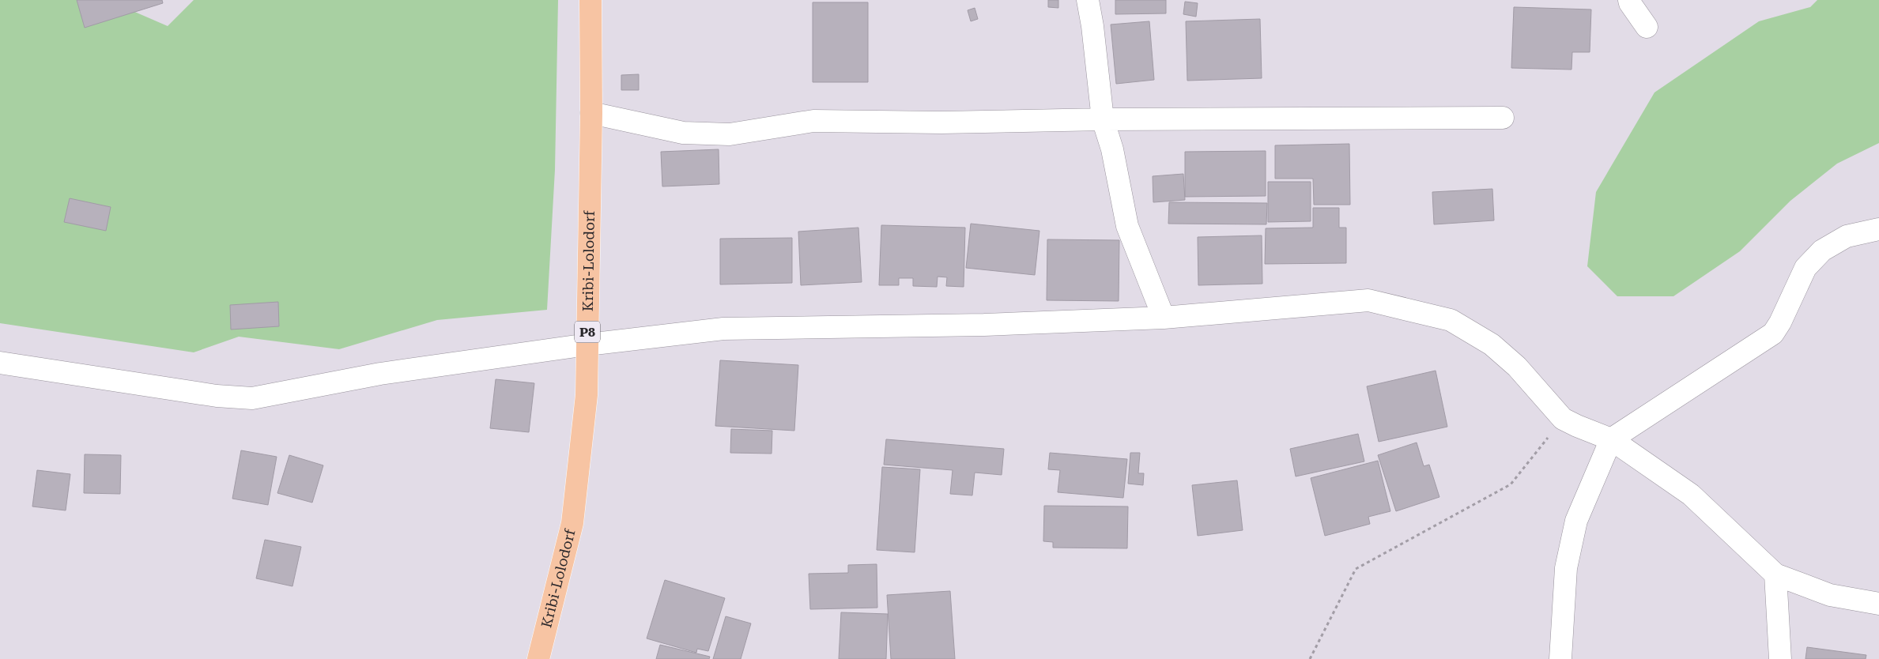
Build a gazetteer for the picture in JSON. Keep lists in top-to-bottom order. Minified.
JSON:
{"streets":{"main road":["Kribi-Lolodorf","P8"]}}
